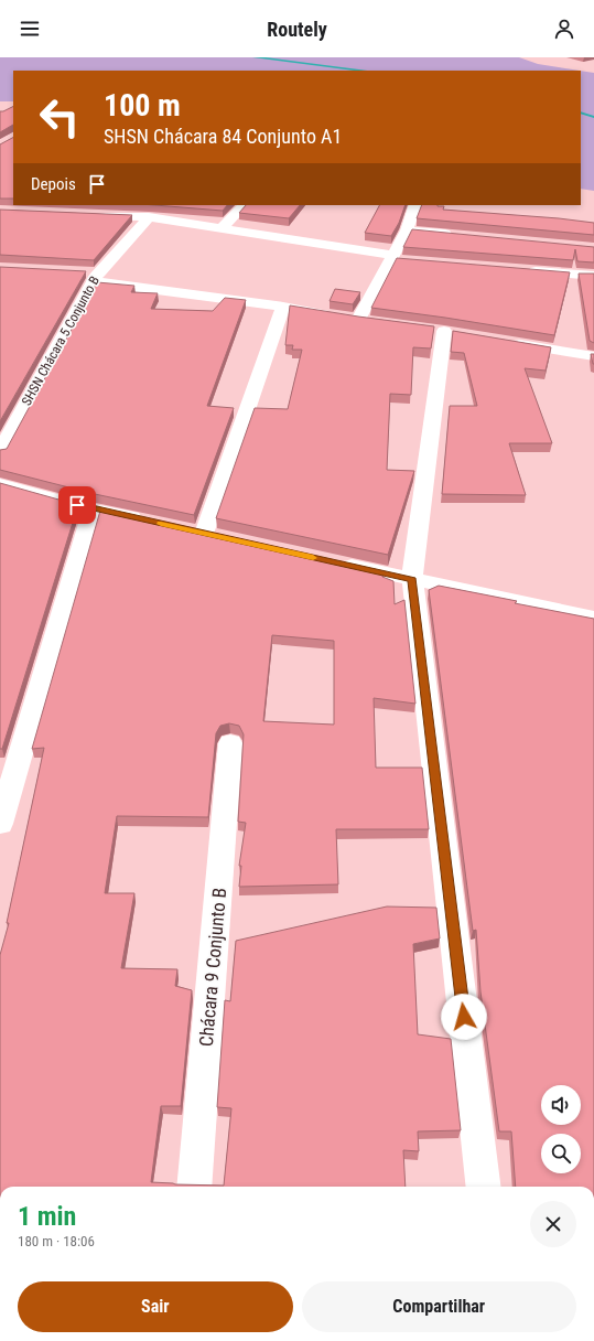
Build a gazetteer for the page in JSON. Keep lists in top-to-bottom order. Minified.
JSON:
{"streets":{"street":["SHSN Chácara 5 Conjunto B","Chácara 9 Conjunto B"]},"page":{"header":"Routely","turn":["100 m","SHSN Chácara 84 Conjunto A1"],"then":"Depois","heading":["1 min","180 m · 18:06"],"buttons":["Sair","Compartilhar"]}}
